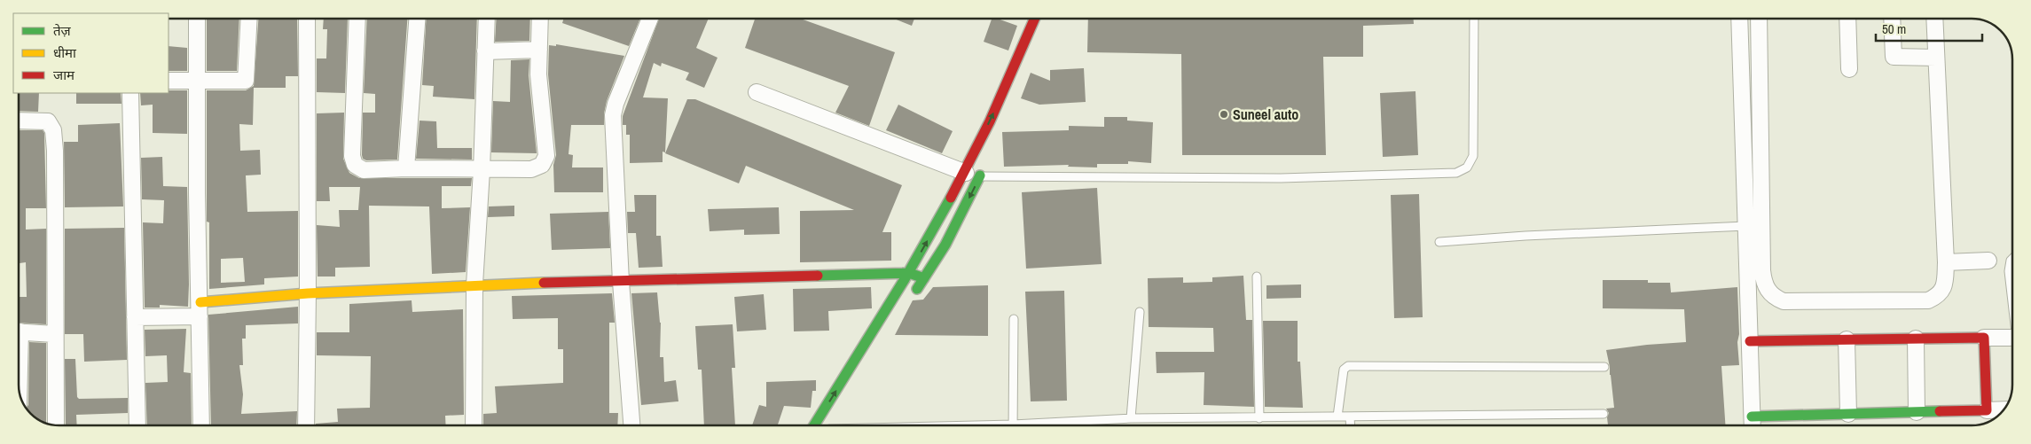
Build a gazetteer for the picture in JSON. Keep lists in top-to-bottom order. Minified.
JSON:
{"places":["Suneel auto"],"legend":["तेज़","धीमा","जाम"],"scale_bar":"50 m"}
